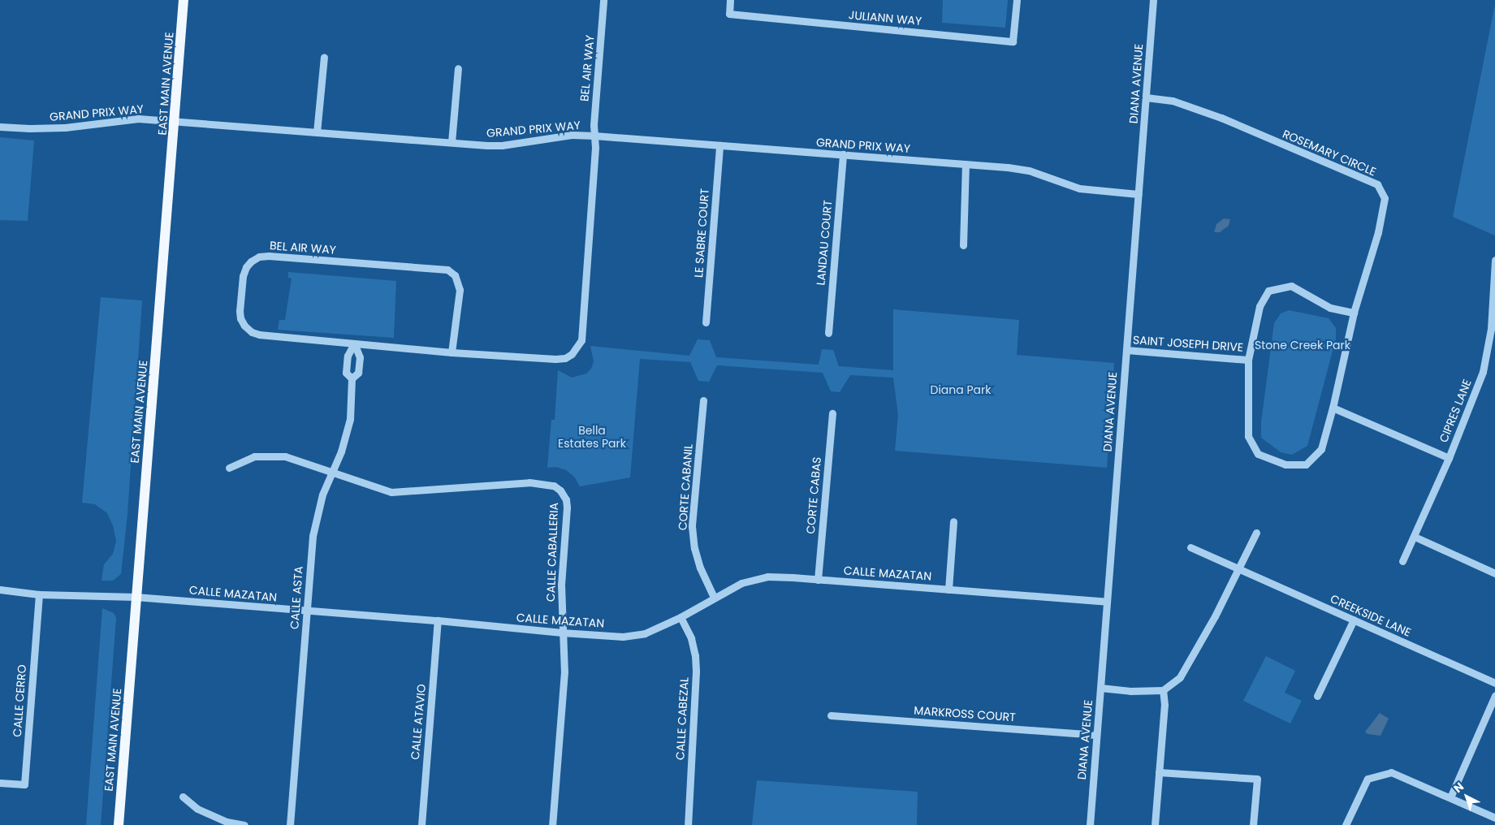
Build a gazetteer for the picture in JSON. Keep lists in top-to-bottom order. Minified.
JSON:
{"streets":{"main road":["EAST MAIN AVENUE"],"street":["JULIANN WAY","BEL AIR WAY","DIANA AVENUE","GRAND PRIX WAY","ROSEMARY CIRCLE","LE SABRE COURT","LANDAU COURT","SAINT JOSEPH DRIVE","CIPRES LANE","CORTE CABANIL","CORTE CABAS","CALLE CABALLERIA","CALLE MAZATAN","CALLE ASTA","CREEKSIDE LANE","CALLE CERRO","MARKROSS COURT","CALLE CABEZAL","CALLE ATAVIO"]},"crossings":[["BEL AIR WAY","GRAND PRIX WAY"],["BEL AIR WAY","CALLE ASTA"],["EAST MAIN AVENUE","GRAND PRIX WAY"],["EAST MAIN AVENUE","CALLE MAZATAN"],["DIANA AVENUE","GRAND PRIX WAY"],["DIANA AVENUE","ROSEMARY CIRCLE"],["DIANA AVENUE","SAINT JOSEPH DRIVE"],["DIANA AVENUE","CALLE MAZATAN"],["DIANA AVENUE","MARKROSS COURT"],["GRAND PRIX WAY","LE SABRE COURT"],["GRAND PRIX WAY","LANDAU COURT"],["ROSEMARY CIRCLE","SAINT JOSEPH DRIVE"],["CORTE CABANIL","CALLE MAZATAN"],["CORTE CABAS","CALLE MAZATAN"],["CALLE CABALLERIA","CALLE MAZATAN"],["CALLE CABALLERIA","CALLE ASTA"],["CALLE MAZATAN","CALLE ASTA"],["CALLE MAZATAN","CALLE CERRO"],["CALLE MAZATAN","CALLE CABEZAL"],["CALLE MAZATAN","CALLE ATAVIO"]],"parks":["Stone Creek Park","Diana Park","Bella Estates Park"],"north":"top left"}
